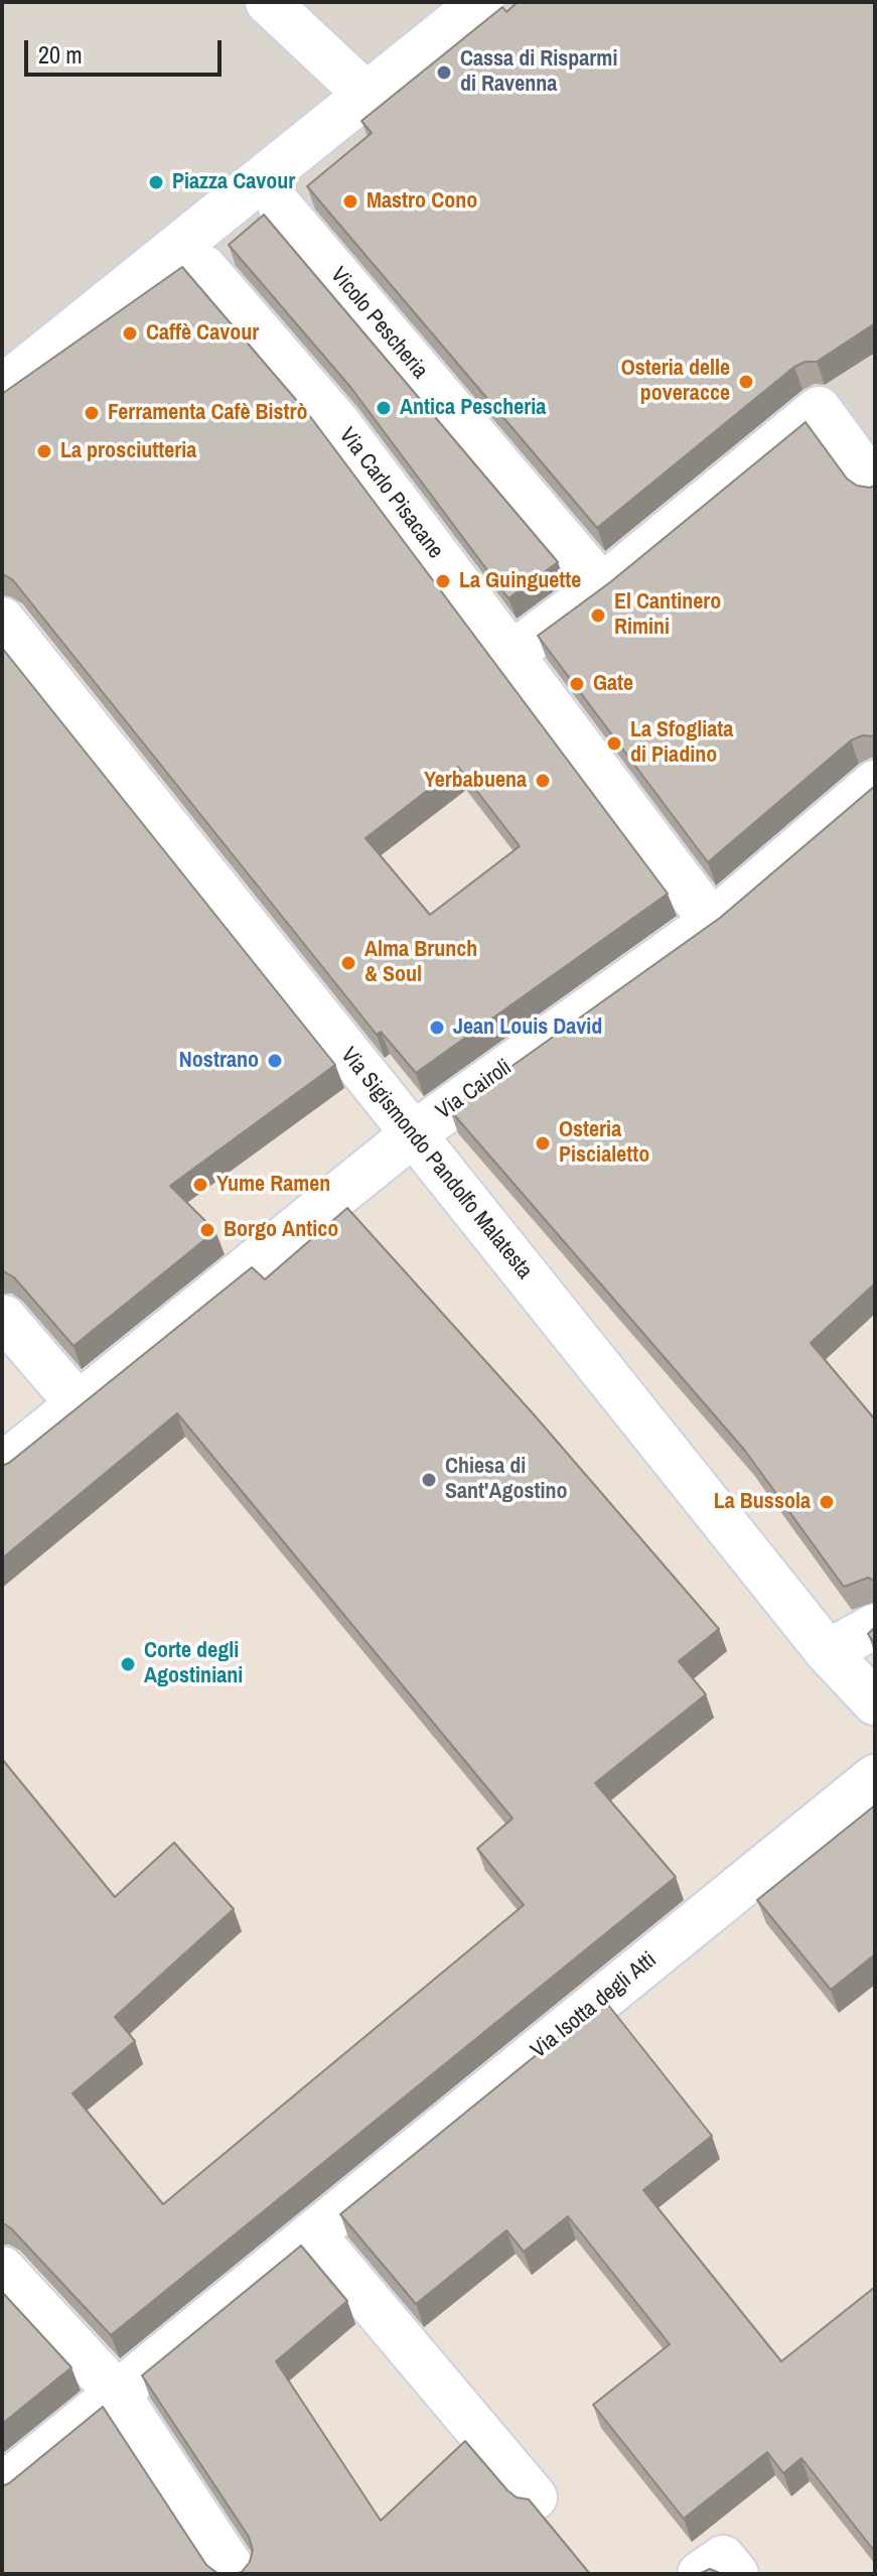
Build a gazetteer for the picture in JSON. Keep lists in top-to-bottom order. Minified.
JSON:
{"streets":{"street":["Vicolo Pescheria","Via Carlo Pisacane","Via Cairoli","Via Sigismondo Pandolfo Malatesta","Via Isotta degli Atti"]},"crossings":[["Via Carlo Pisacane","Via Cairoli"],["Via Cairoli","Via Sigismondo Pandolfo Malatesta"]],"places":["Cassa di Risparmi di Ravenna","Piazza Cavour","Mastro Cono","Caffè Cavour","Osteria delle poveracce","Antica Pescheria","Ferramenta Cafè Bistrò","La prosciutteria","La Guinguette","El Cantinero Rimini","Gate","La Sfogliata di Piadino","Yerbabuena","Alma Brunch & Soul","Jean Louis David","Nostrano","Osteria Piscialetto","Yume Ramen","Borgo Antico","Chiesa di Sant'Agostino","La Bussola","Corte degli Agostiniani"],"scale_bar":"20 m"}
